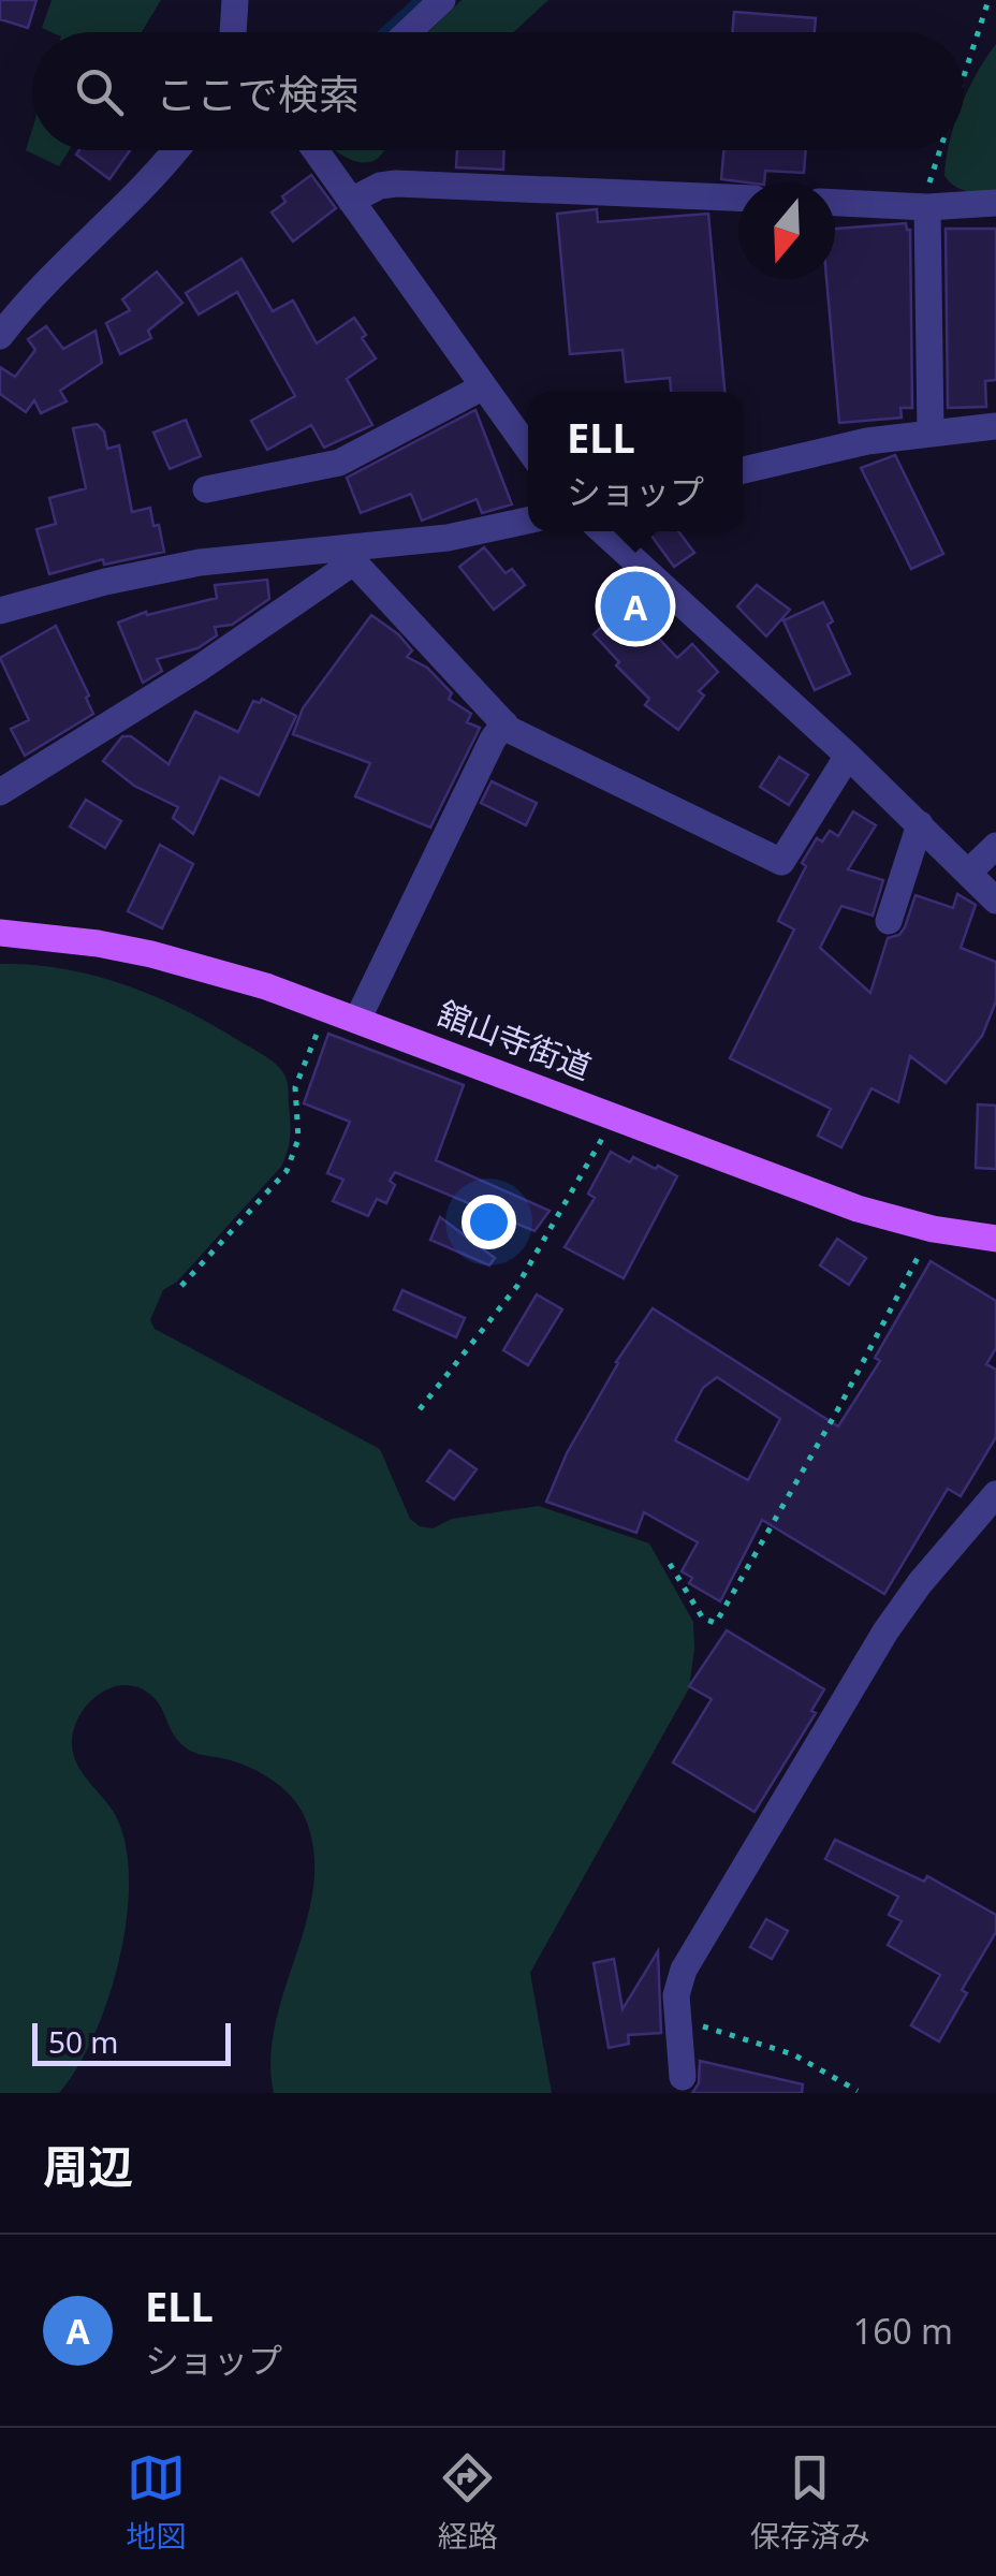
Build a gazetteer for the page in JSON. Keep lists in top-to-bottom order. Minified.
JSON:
{"streets":{"main road":["舘山寺街道"]},"scale_bar":"50 m","north":"bottom","page":{"search":"ここで検索","popup":["ELL","ショップ"],"pins":"A","scale":"50 m","heading":"周辺","list":[{"mark":"A","name":"ELL","note":"ショップ","value":"160 m"}],"nav":["地図","経路","保存済み"]}}
